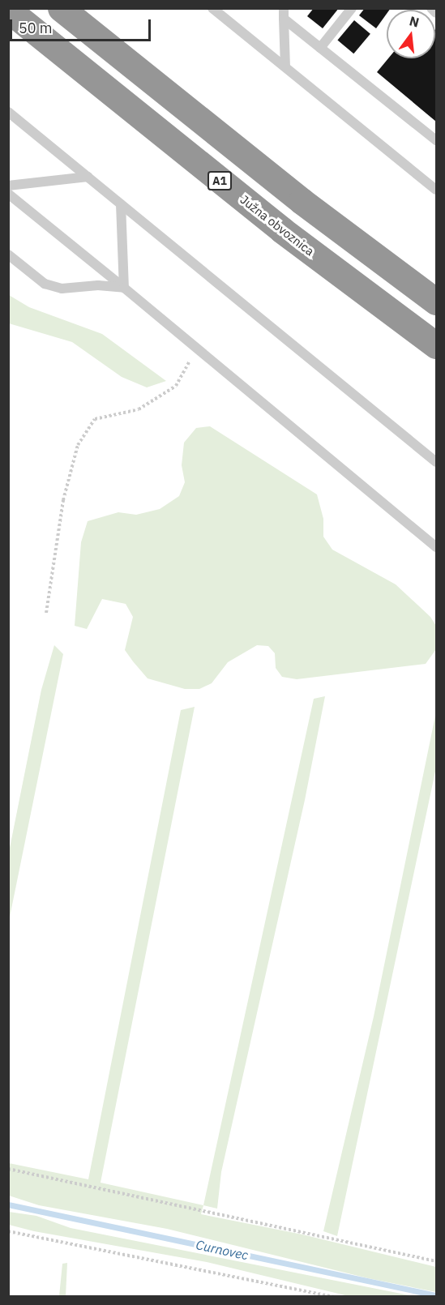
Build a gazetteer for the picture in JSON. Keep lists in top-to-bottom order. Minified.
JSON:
{"streets":{"highway":["A1","Južna obvoznica"]},"water":["Curnovec"],"scale_bar":"50 m","north":"top"}
